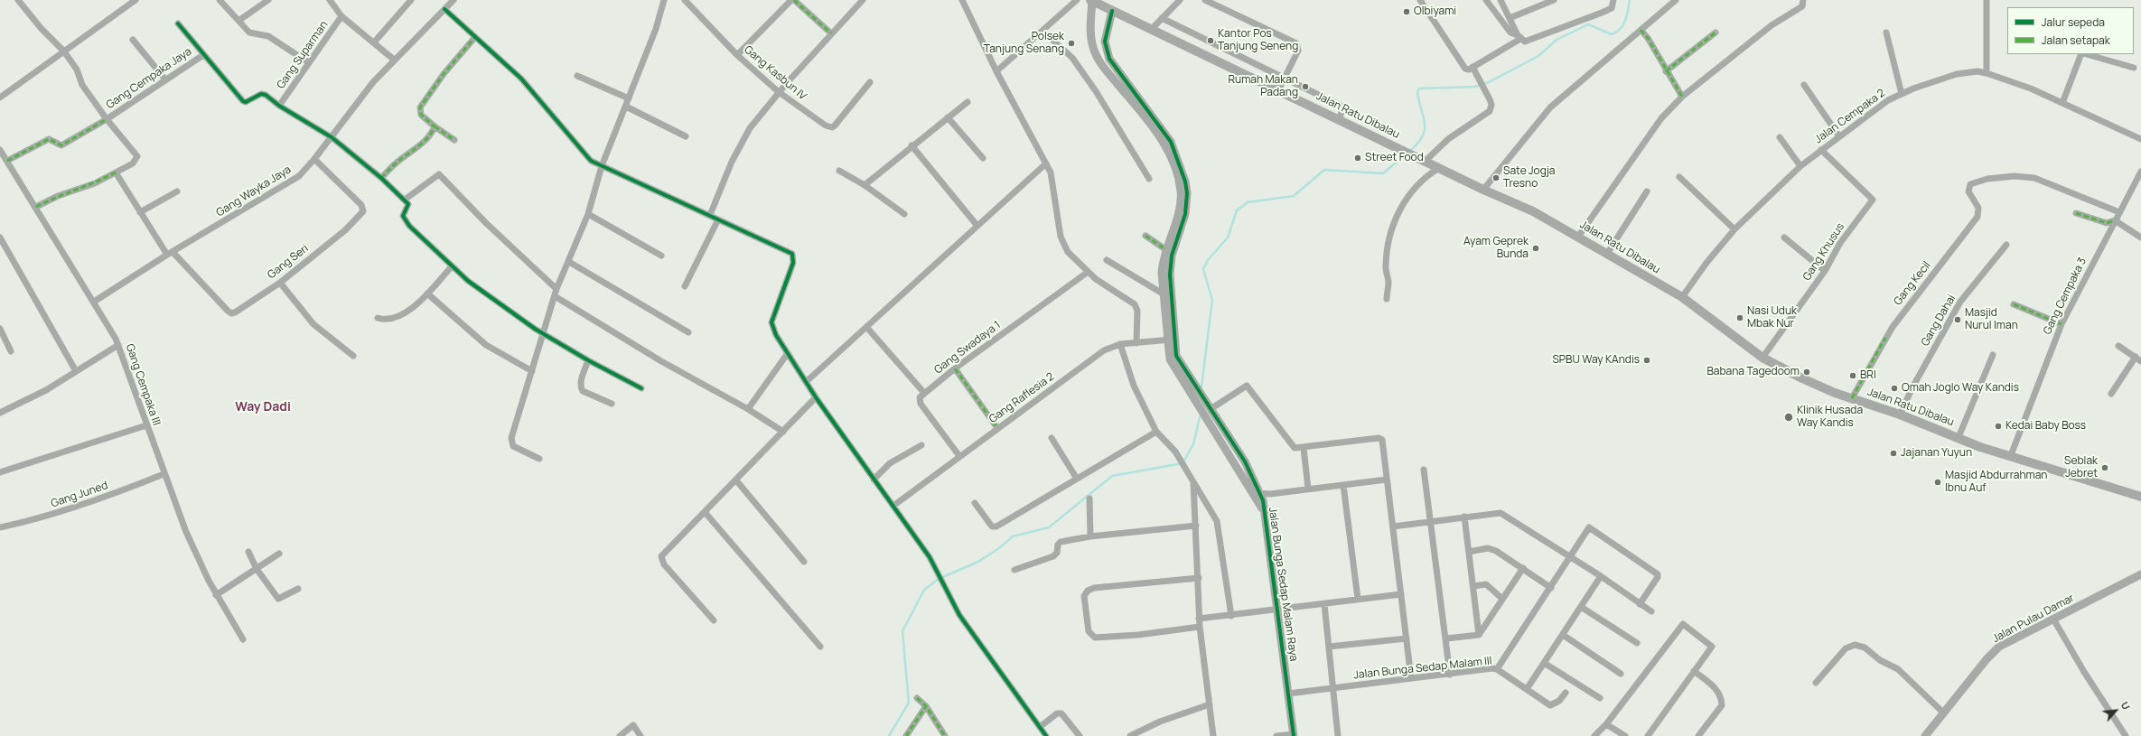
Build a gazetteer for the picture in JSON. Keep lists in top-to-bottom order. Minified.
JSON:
{"streets":{"main road":["Jalan Ratu Dibalau"],"street":["Gang Suparman","Gang Kasbun IV","Gang Cempaka Jaya","Jalan Cempaka 2","Gang Wayka Jaya","Gang Khusus","Gang Seri","Gang Kecil","Gang Cempaka 3","Gang Dahai","Gang Swadaya 1","Gang Cempaka III","Gang Raflesia 2","Gang Juned","Jalan Bunga Sedap Malam Raya","Jalan Pulau Damar","Jalan Bunga Sedap Malam III"]},"crossings":[["Gang Cempaka Jaya","Gang Cempaka III"],["Jalan Ratu Dibalau","Jalan Cempaka 2"],["Jalan Ratu Dibalau","Gang Khusus"],["Jalan Ratu Dibalau","Gang Kecil"],["Jalan Ratu Dibalau","Gang Cempaka 3"],["Jalan Ratu Dibalau","Gang Dahai"],["Jalan Ratu Dibalau","Jalan Bunga Sedap Malam Raya"],["Jalan Cempaka 2","Gang Khusus"],["Gang Wayka Jaya","Gang Seri"],["Gang Wayka Jaya","Gang Cempaka III"],["Gang Kecil","Gang Cempaka 3"],["Gang Cempaka III","Gang Juned"],["Gang Raflesia 2","Jalan Bunga Sedap Malam Raya"],["Jalan Bunga Sedap Malam Raya","Jalan Bunga Sedap Malam III"]],"districts":["Way Dadi"],"places":["Olbiyami","Kantor Pos Tanjung Seneng","Polsek Tanjung Senang","Rumah Makan Padang","Street Food","Sate Jogja Tresno","Ayam Geprek Bunda","Nasi Uduk Mbak Nur","Masjid Nurul Iman","SPBU Way KAndis","Babana Tagedoom","BRI","Omah Joglo Way Kandis","Klinik Husada Way Kandis","Kedai Baby Boss","Jajanan Yuyun","Seblak Jebret","Masjid Abdurrahman Ibnu Auf"],"legend":["Jalur sepeda","Jalan setapak"],"north":"top right"}
